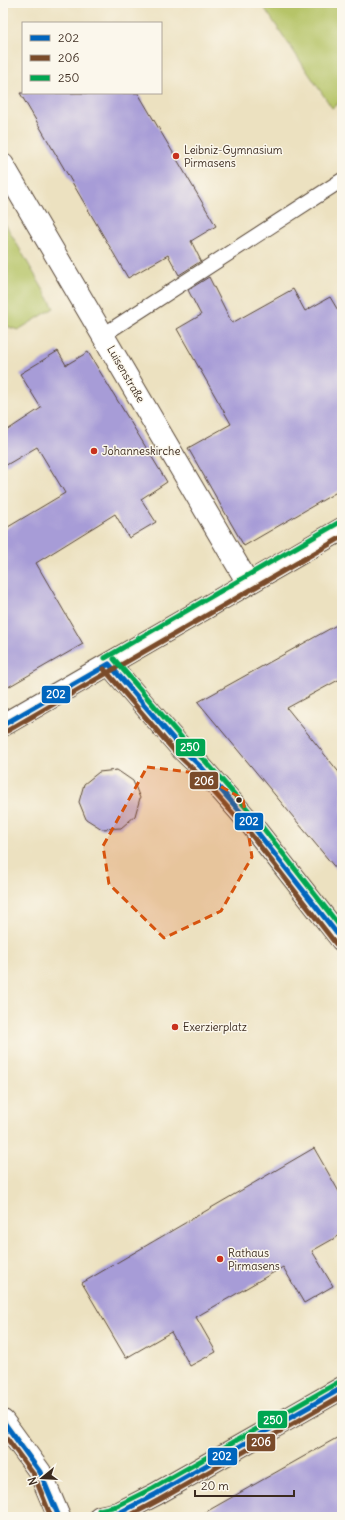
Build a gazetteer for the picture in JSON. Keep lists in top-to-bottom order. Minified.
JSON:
{"streets":{"street":["Luisenstraße"]},"places":["Leibniz-Gymnasium Pirmasens","Johanneskirche","Exerzierplatz","Rathaus Pirmasens"],"lines":["transit line 250","transit line 206","transit line 202"],"legend":["202","206","250"],"scale_bar":"20 m","north":"left"}
